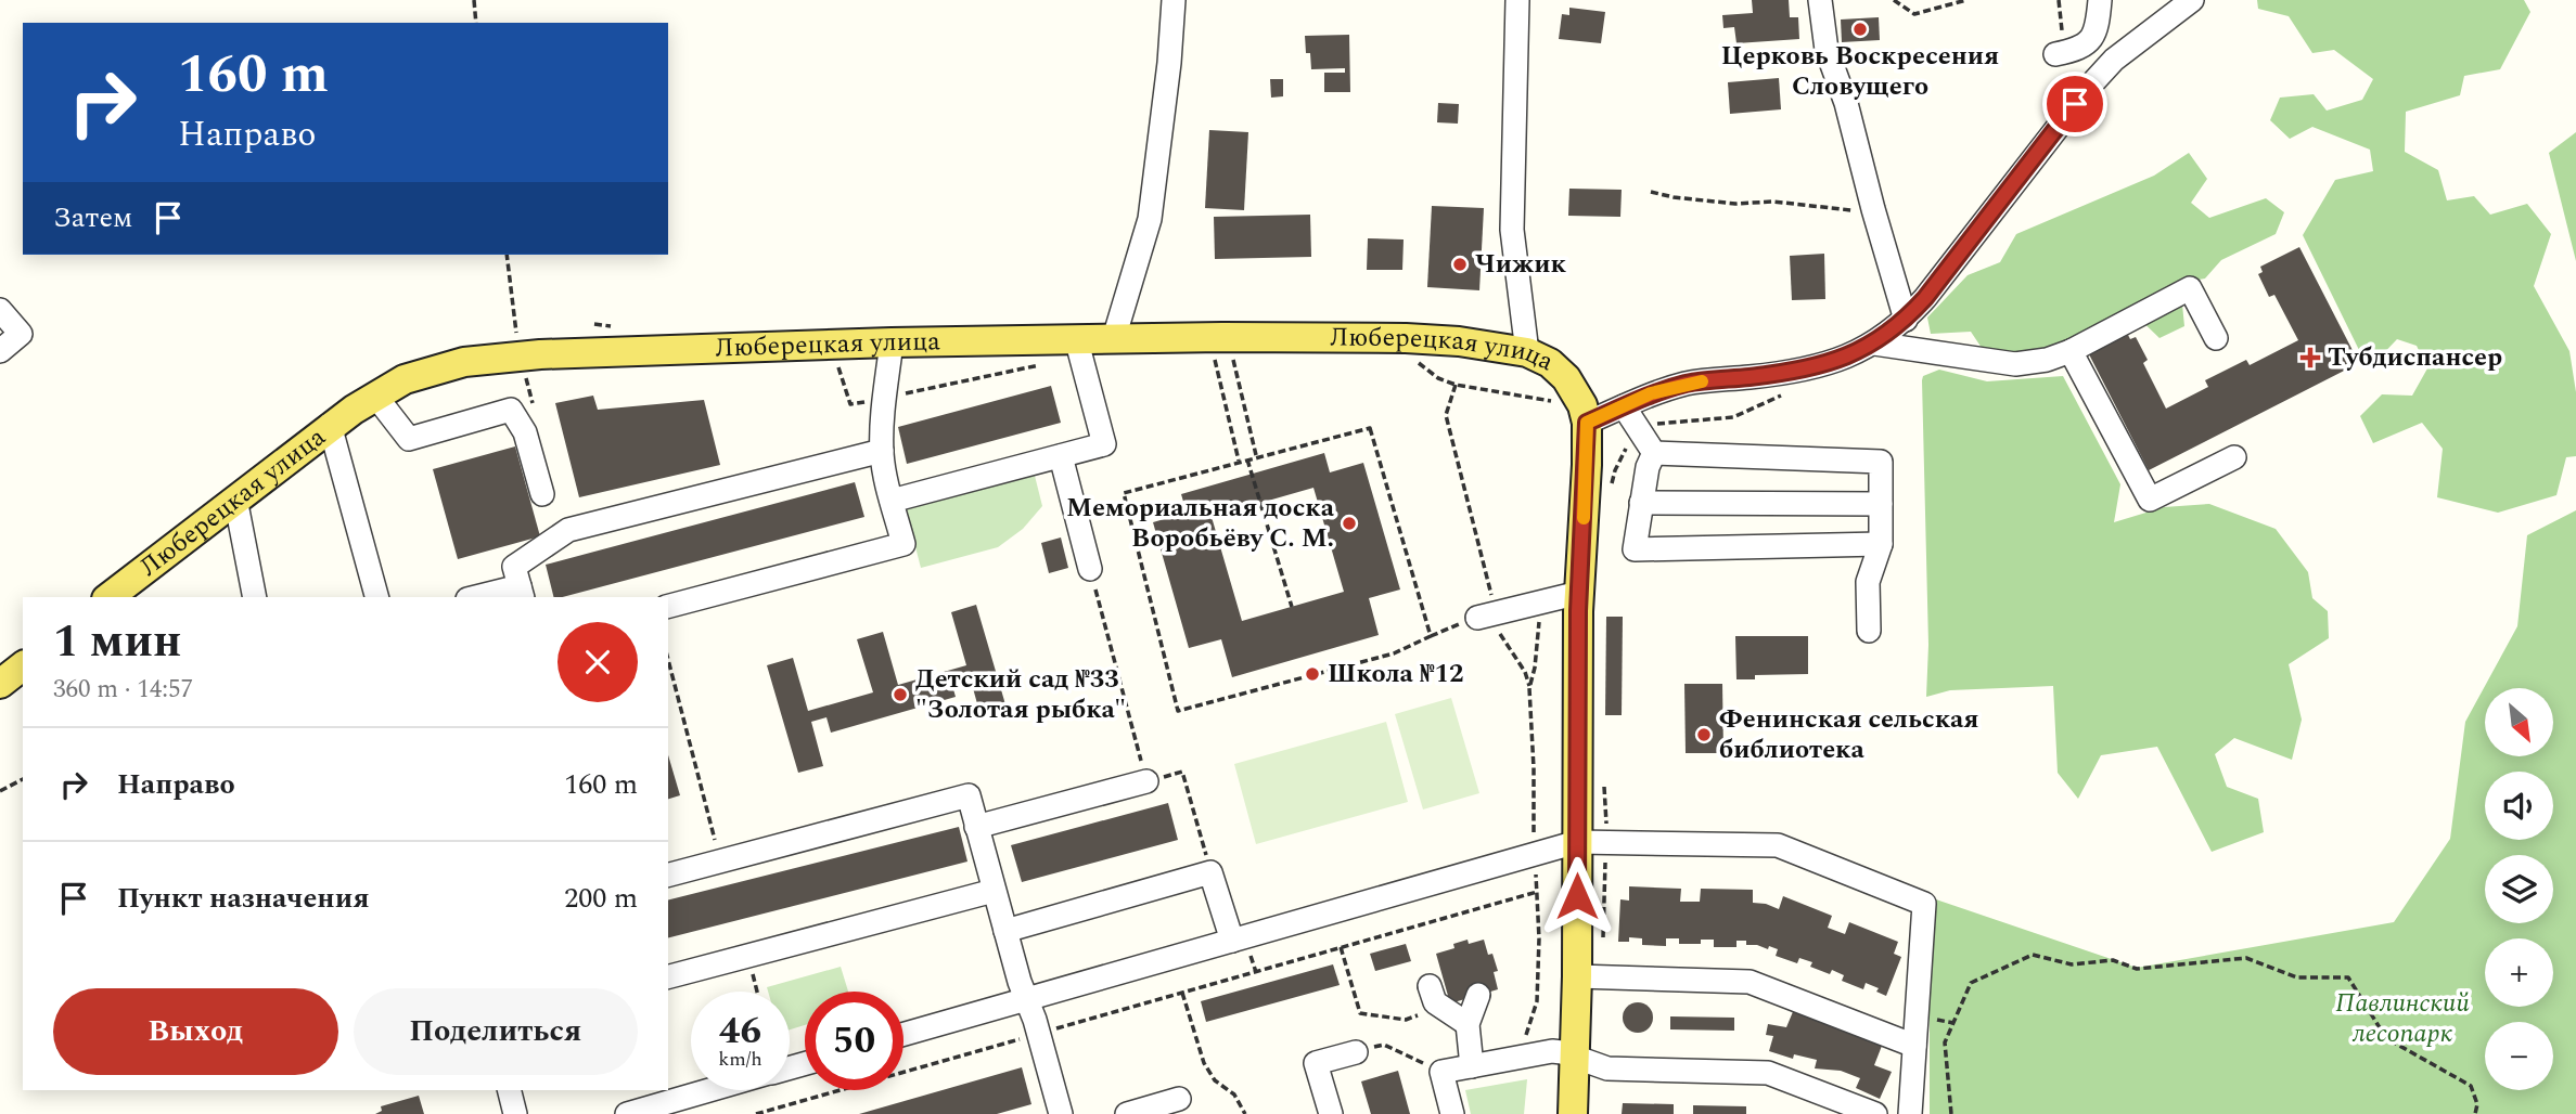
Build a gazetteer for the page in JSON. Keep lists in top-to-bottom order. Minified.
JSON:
{"streets":{"main road":["Люберецкая улица"]},"parks":["Павлинский лесопарк"],"places":{"other":["Церковь Воскресения Словущего","Чижик","Мемориальная доска Воробьёву С. М.","Школа №12","Детский сад №33 \"Золотая рыбка\"","Фенинская сельская библиотека"],"health":["Тубдиспансер"]},"north":"bottom right","page":{"turn":["160 m","Направо"],"then":"Затем","heading":["1 мин","360 m · 14:57"],"map_buttons":["+","−"],"list":[{"name":"Направо","value":"160 m"},{"name":"Пункт назначения","value":"200 m"}],"buttons":["Выход","Поделиться"],"speed":"46 km/h","limit":"50"}}
